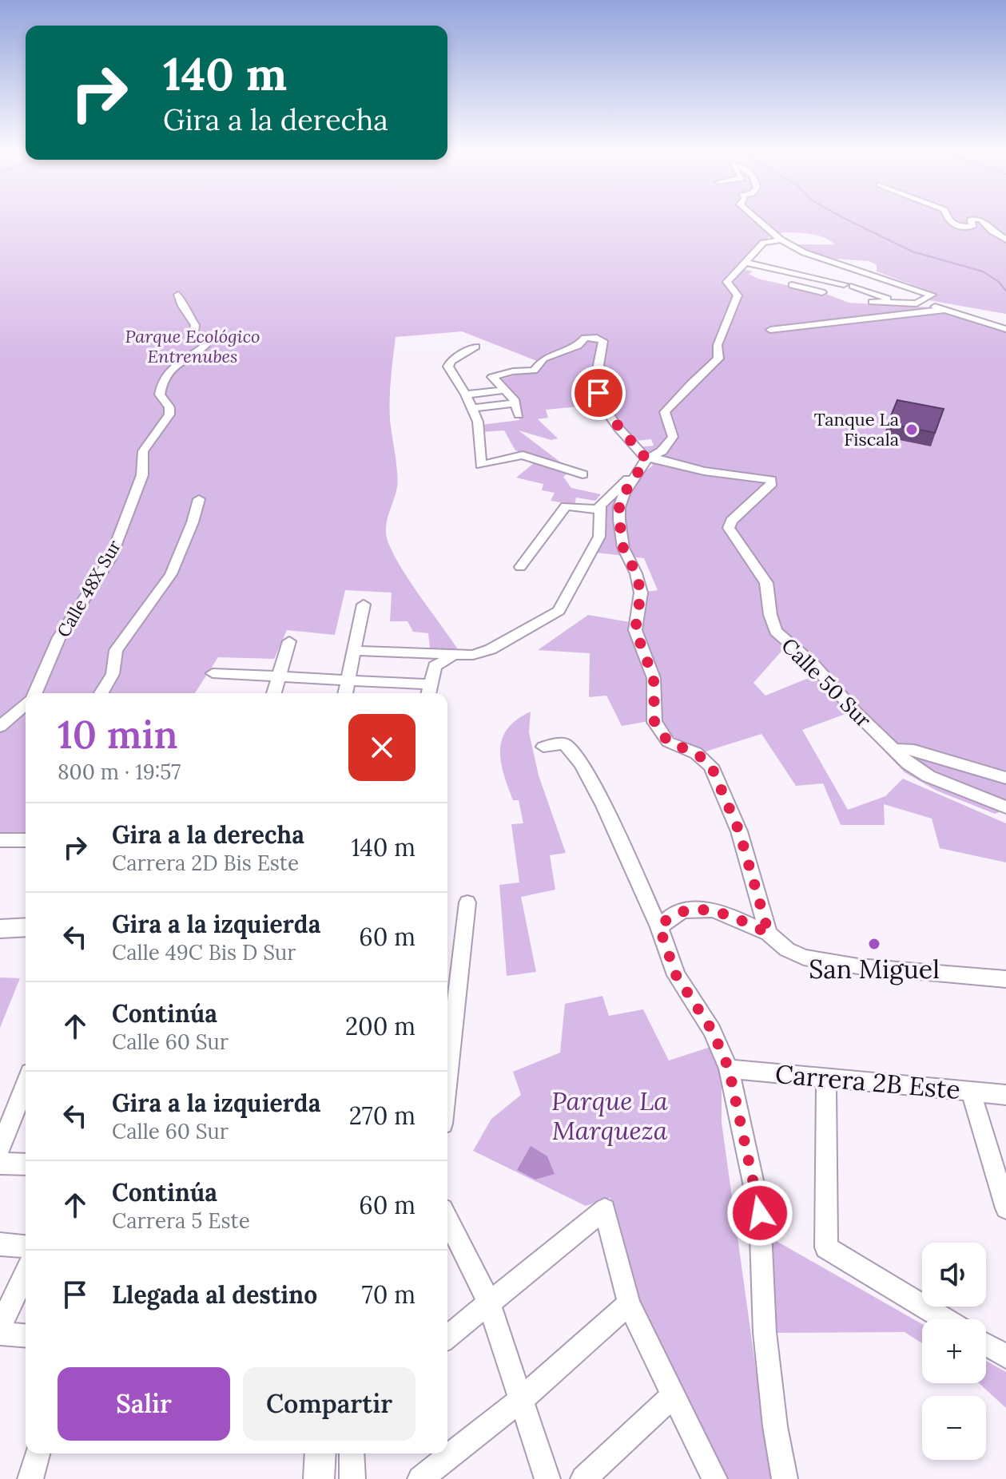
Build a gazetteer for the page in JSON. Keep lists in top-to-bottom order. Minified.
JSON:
{"streets":{"street":["Calle 48X Sur","Calle 50 Sur","Carrera 2B Este"]},"parks":["Parque Ecológico Entrenubes","Parque La Marqueza"],"places":["Tanque La Fiscala","San Miguel"],"page":{"turn":["140 m","Gira a la derecha"],"heading":["10 min","800 m · 19:57"],"list":[{"name":"Gira a la derecha","note":"Carrera 2D Bis Este","value":"140 m"},{"name":"Gira a la izquierda","note":"Calle 49C Bis D Sur","value":"60 m"},{"name":"Continúa","note":"Calle 60 Sur","value":"200 m"},{"name":"Gira a la izquierda","note":"Calle 60 Sur","value":"270 m"},{"name":"Continúa","note":"Carrera 5 Este","value":"60 m"},{"name":"Llegada al destino","value":"70 m"}],"map_buttons":["+","−"],"buttons":["Salir","Compartir"]}}
